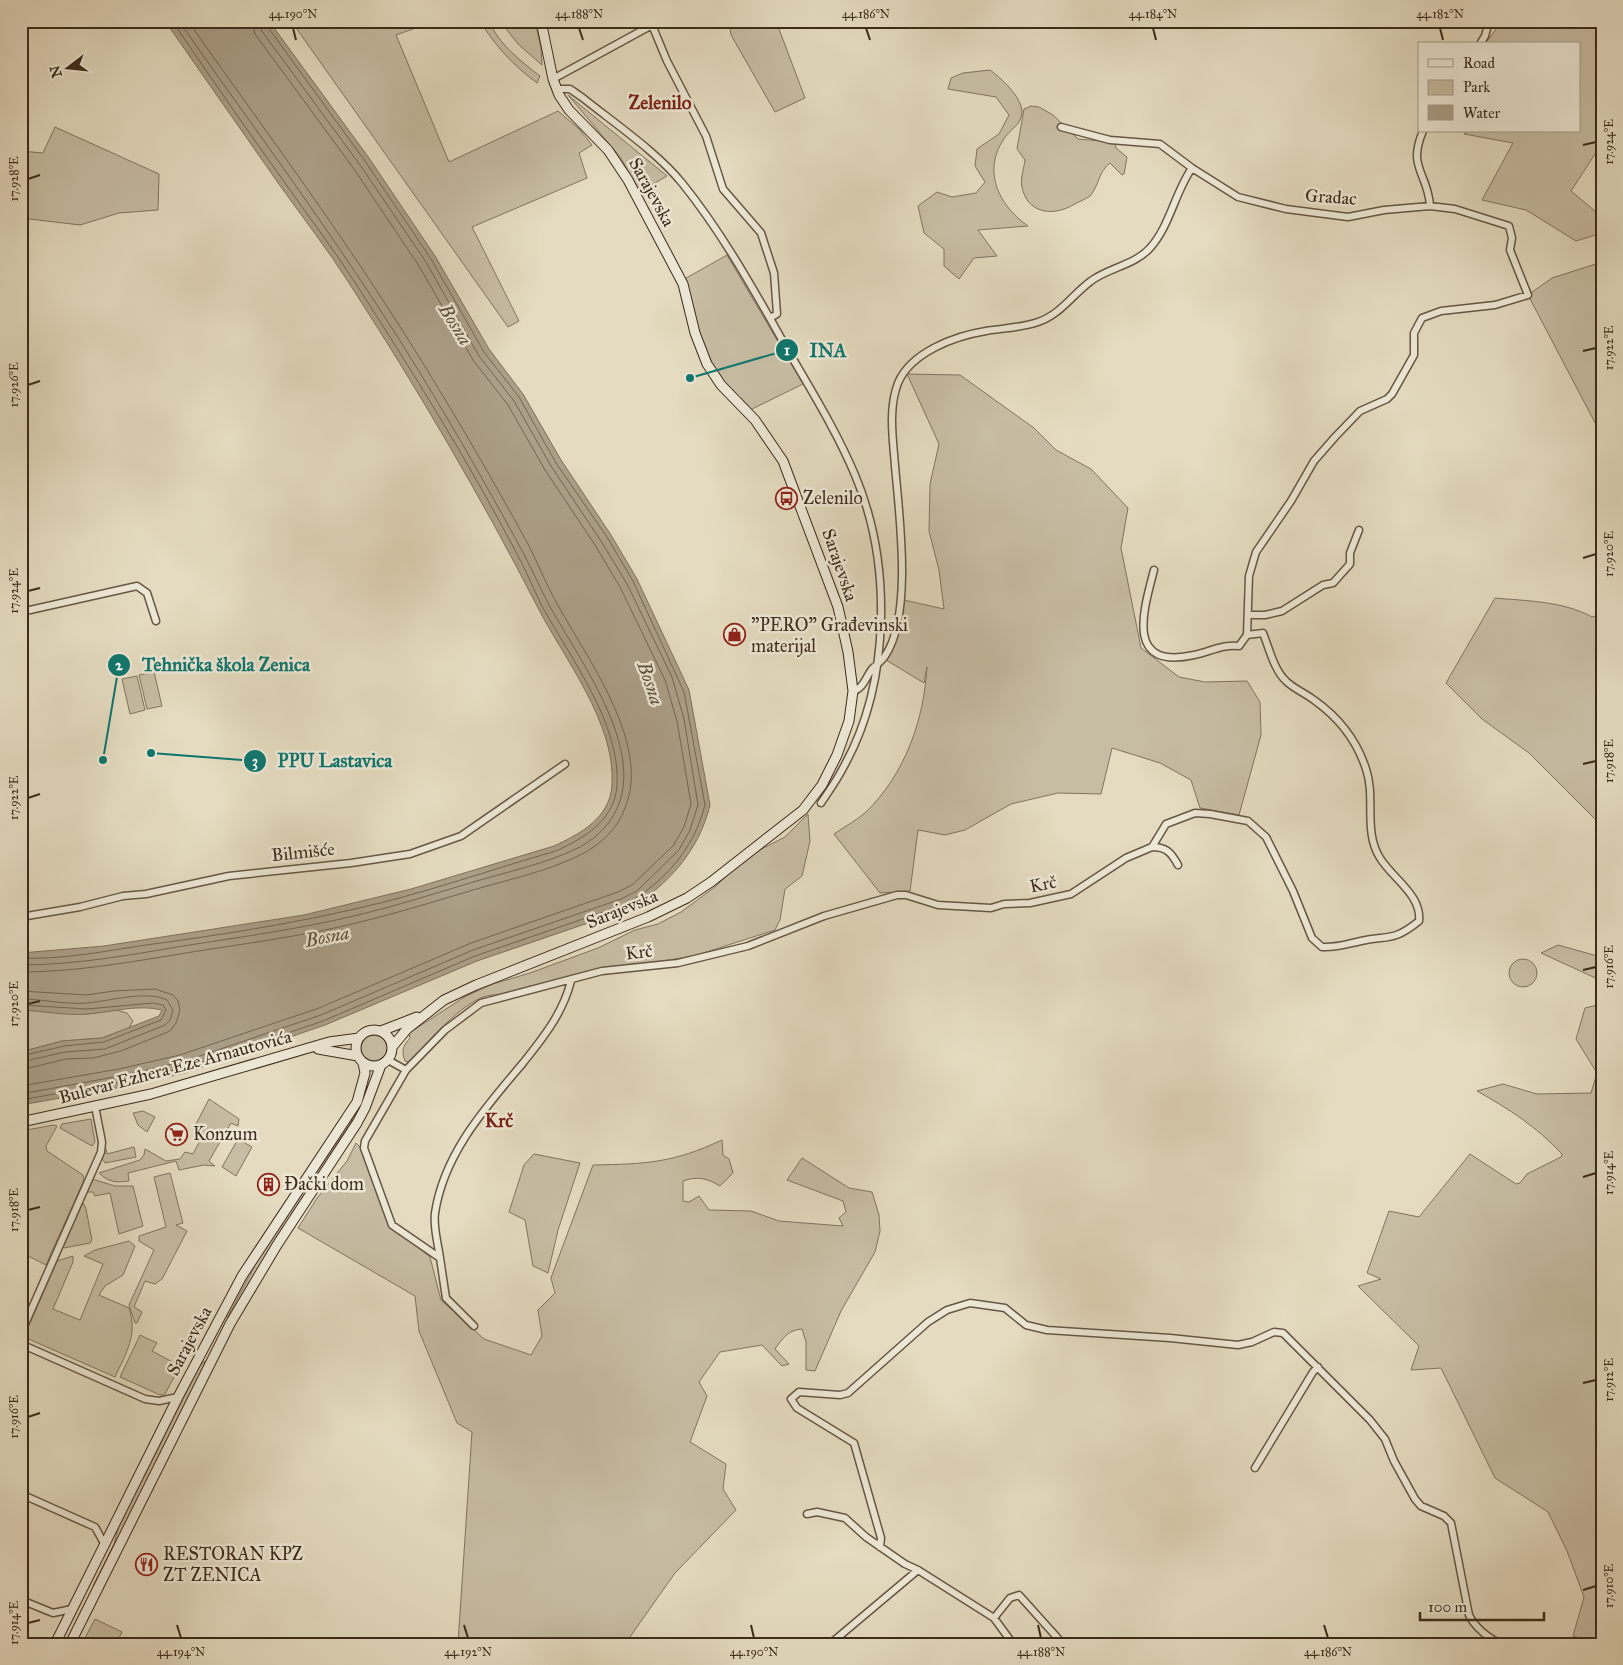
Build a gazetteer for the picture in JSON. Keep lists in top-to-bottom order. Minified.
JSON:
{"streets":{"main road":["Sarajevska","Bulevar Ezhera Eze Arnautovića"],"street":["Gradac","Bilmišće","Krč"]},"crossings":[["Sarajevska","Bulevar Ezhera Eze Arnautovića"]],"districts":["Zelenilo","Krč"],"water":["Bosna"],"places":{"other":["INA","PPU Lastavica","Tehnička škola Zenica"],"bus stop":["Zelenilo"],"shop":["\"PERO\" Građevinski materijal"],"supermarket":["Konzum"],"building":["Đački dom"],"restaurant":["RESTORAN KPZ ZT ZENICA"]},"legend":["Road","Park","Water"],"scale_bar":"100 m","north":"left","coordinates":["44.190°N","44.188°N","44.186°N","44.184°N","44.182°N","17.924°E","17.928°E","17.922°E","17.926°E","17.920°E","17.918°E","17.916°E","17.914°E","17.912°E","17.910°E","44.194°N","44.192°N"]}
